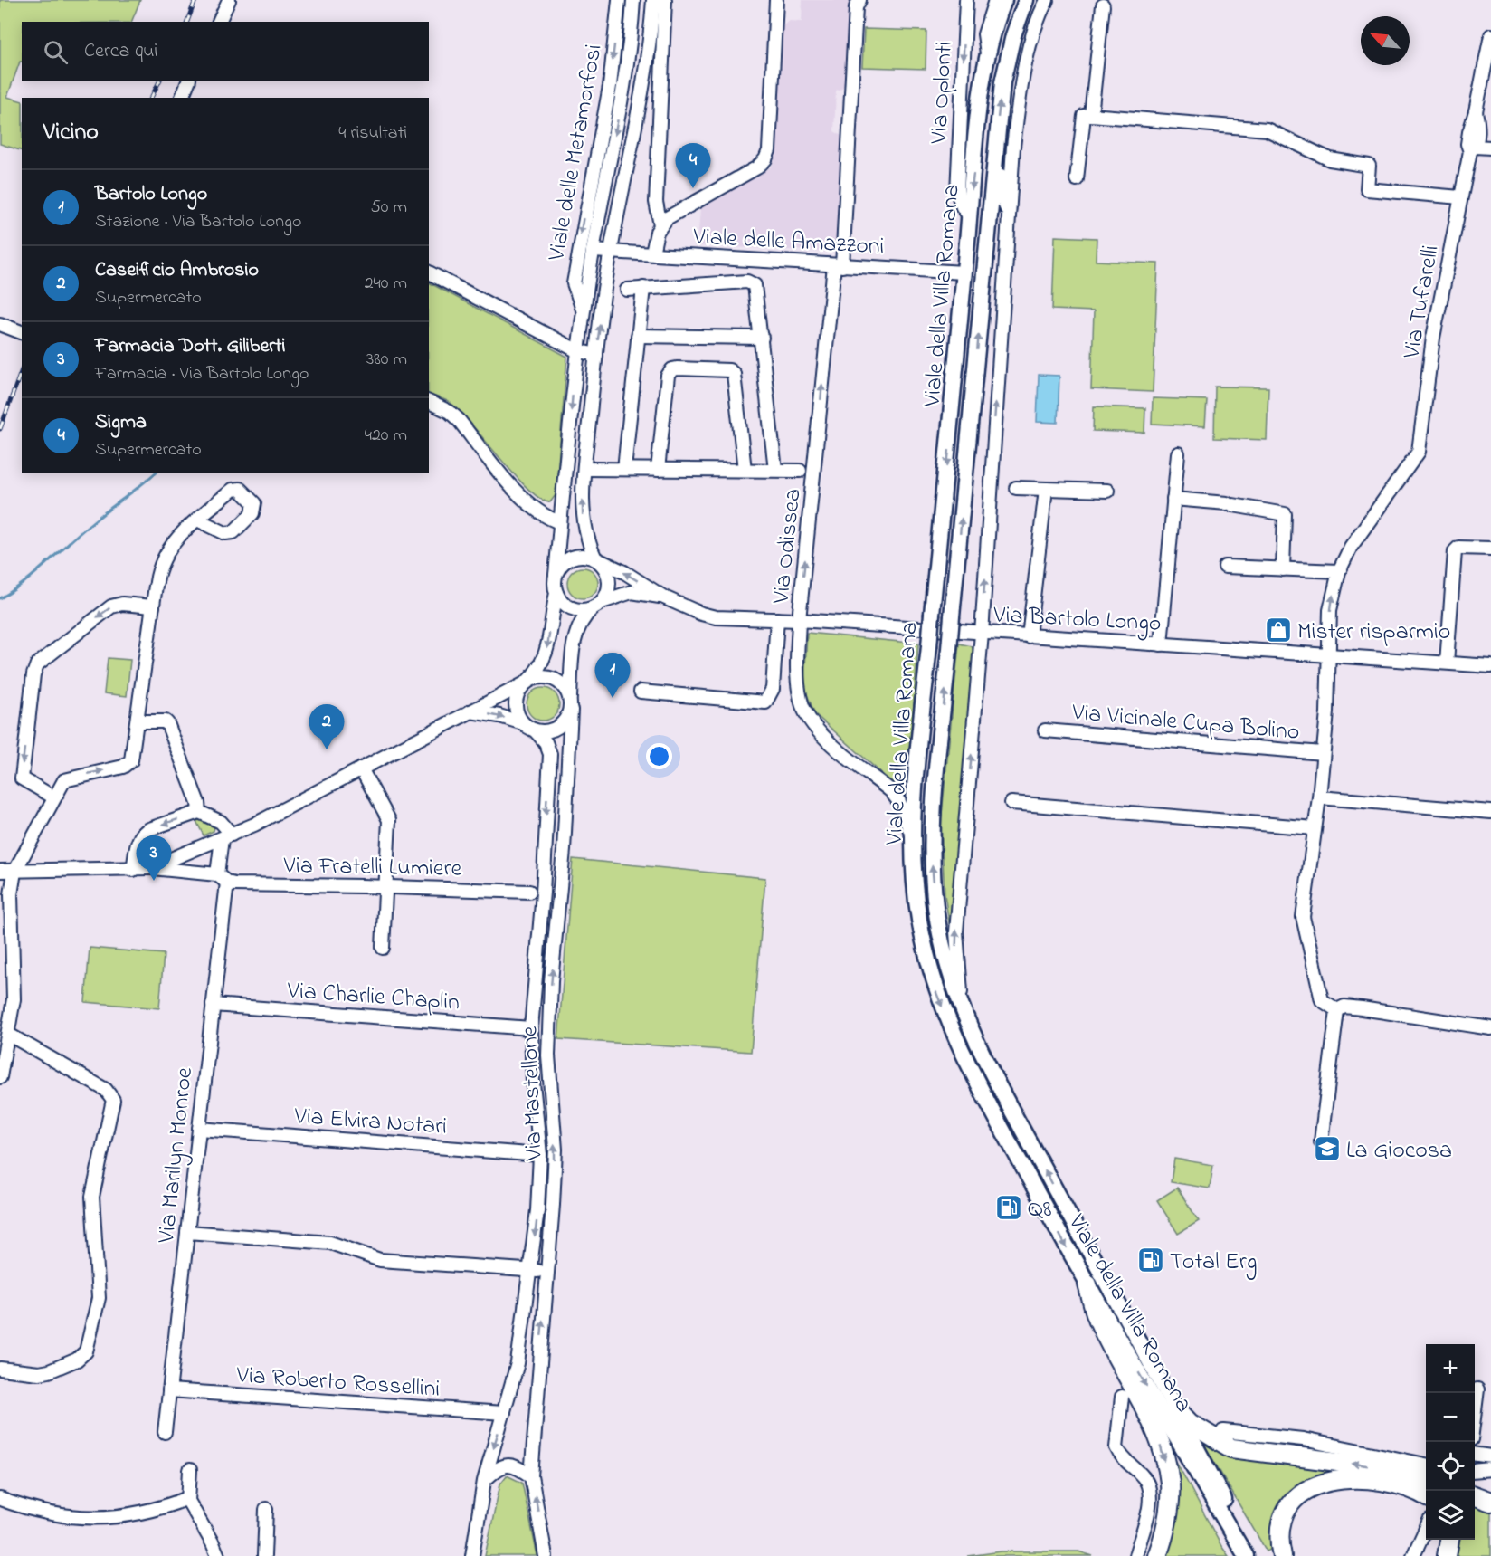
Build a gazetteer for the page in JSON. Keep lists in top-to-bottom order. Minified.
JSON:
{"streets":{"main road":["Viale della Villa Romana"],"street":["Via Oplonti","Viale delle Metamorfosi","Viale delle Amazzoni","Via Tufarelli","Via Odissea","Via Bartolo Longo","Via Vicinale Cupa Bolino","Via Fratelli Lumiere","Via Charlie Chaplin","Via Mastellone","Via Elvira Notari","Via Marilyn Monroe","Via Roberto Rossellini"]},"crossings":[["Via Oplonti","Viale della Villa Romana"],["Viale delle Metamorfosi","Viale delle Amazzoni"],["Viale delle Metamorfosi","Via Bartolo Longo"],["Viale delle Amazzoni","Viale della Villa Romana"],["Viale delle Amazzoni","Via Odissea"],["Viale della Villa Romana","Via Odissea"],["Viale della Villa Romana","Via Bartolo Longo"],["Via Tufarelli","Via Vicinale Cupa Bolino"],["Via Odissea","Via Bartolo Longo"],["Via Bartolo Longo","Via Vicinale Cupa Bolino"],["Via Fratelli Lumiere","Via Marilyn Monroe"],["Via Charlie Chaplin","Via Mastellone"],["Via Charlie Chaplin","Via Marilyn Monroe"],["Via Mastellone","Via Elvira Notari"],["Via Mastellone","Via Roberto Rossellini"],["Via Elvira Notari","Via Marilyn Monroe"],["Via Marilyn Monroe","Via Roberto Rossellini"]],"one_way":["Via Oplonti"],"places":{"shop":["Mister risparmio"],"school or university":["La Giocosa"],"fuel station":["Q8","Total Erg"]},"north":"top left","page":{"search":"Cerca qui","heading":["Vicino","4 risultati"],"pins":["4","1","2","3"],"list":[{"mark":"1","name":"Bartolo Longo","note":"Stazione · Via Bartolo Longo","value":"50 m"},{"mark":"2","name":"Caseificio Ambrosio","note":"Supermercato","value":"240 m"},{"mark":"3","name":"Farmacia Dott. Giliberti","note":"Farmacia · Via Bartolo Longo","value":"380 m"},{"mark":"4","name":"Sigma","note":"Supermercato","value":"420 m"}],"map_buttons":["+","−"]}}
